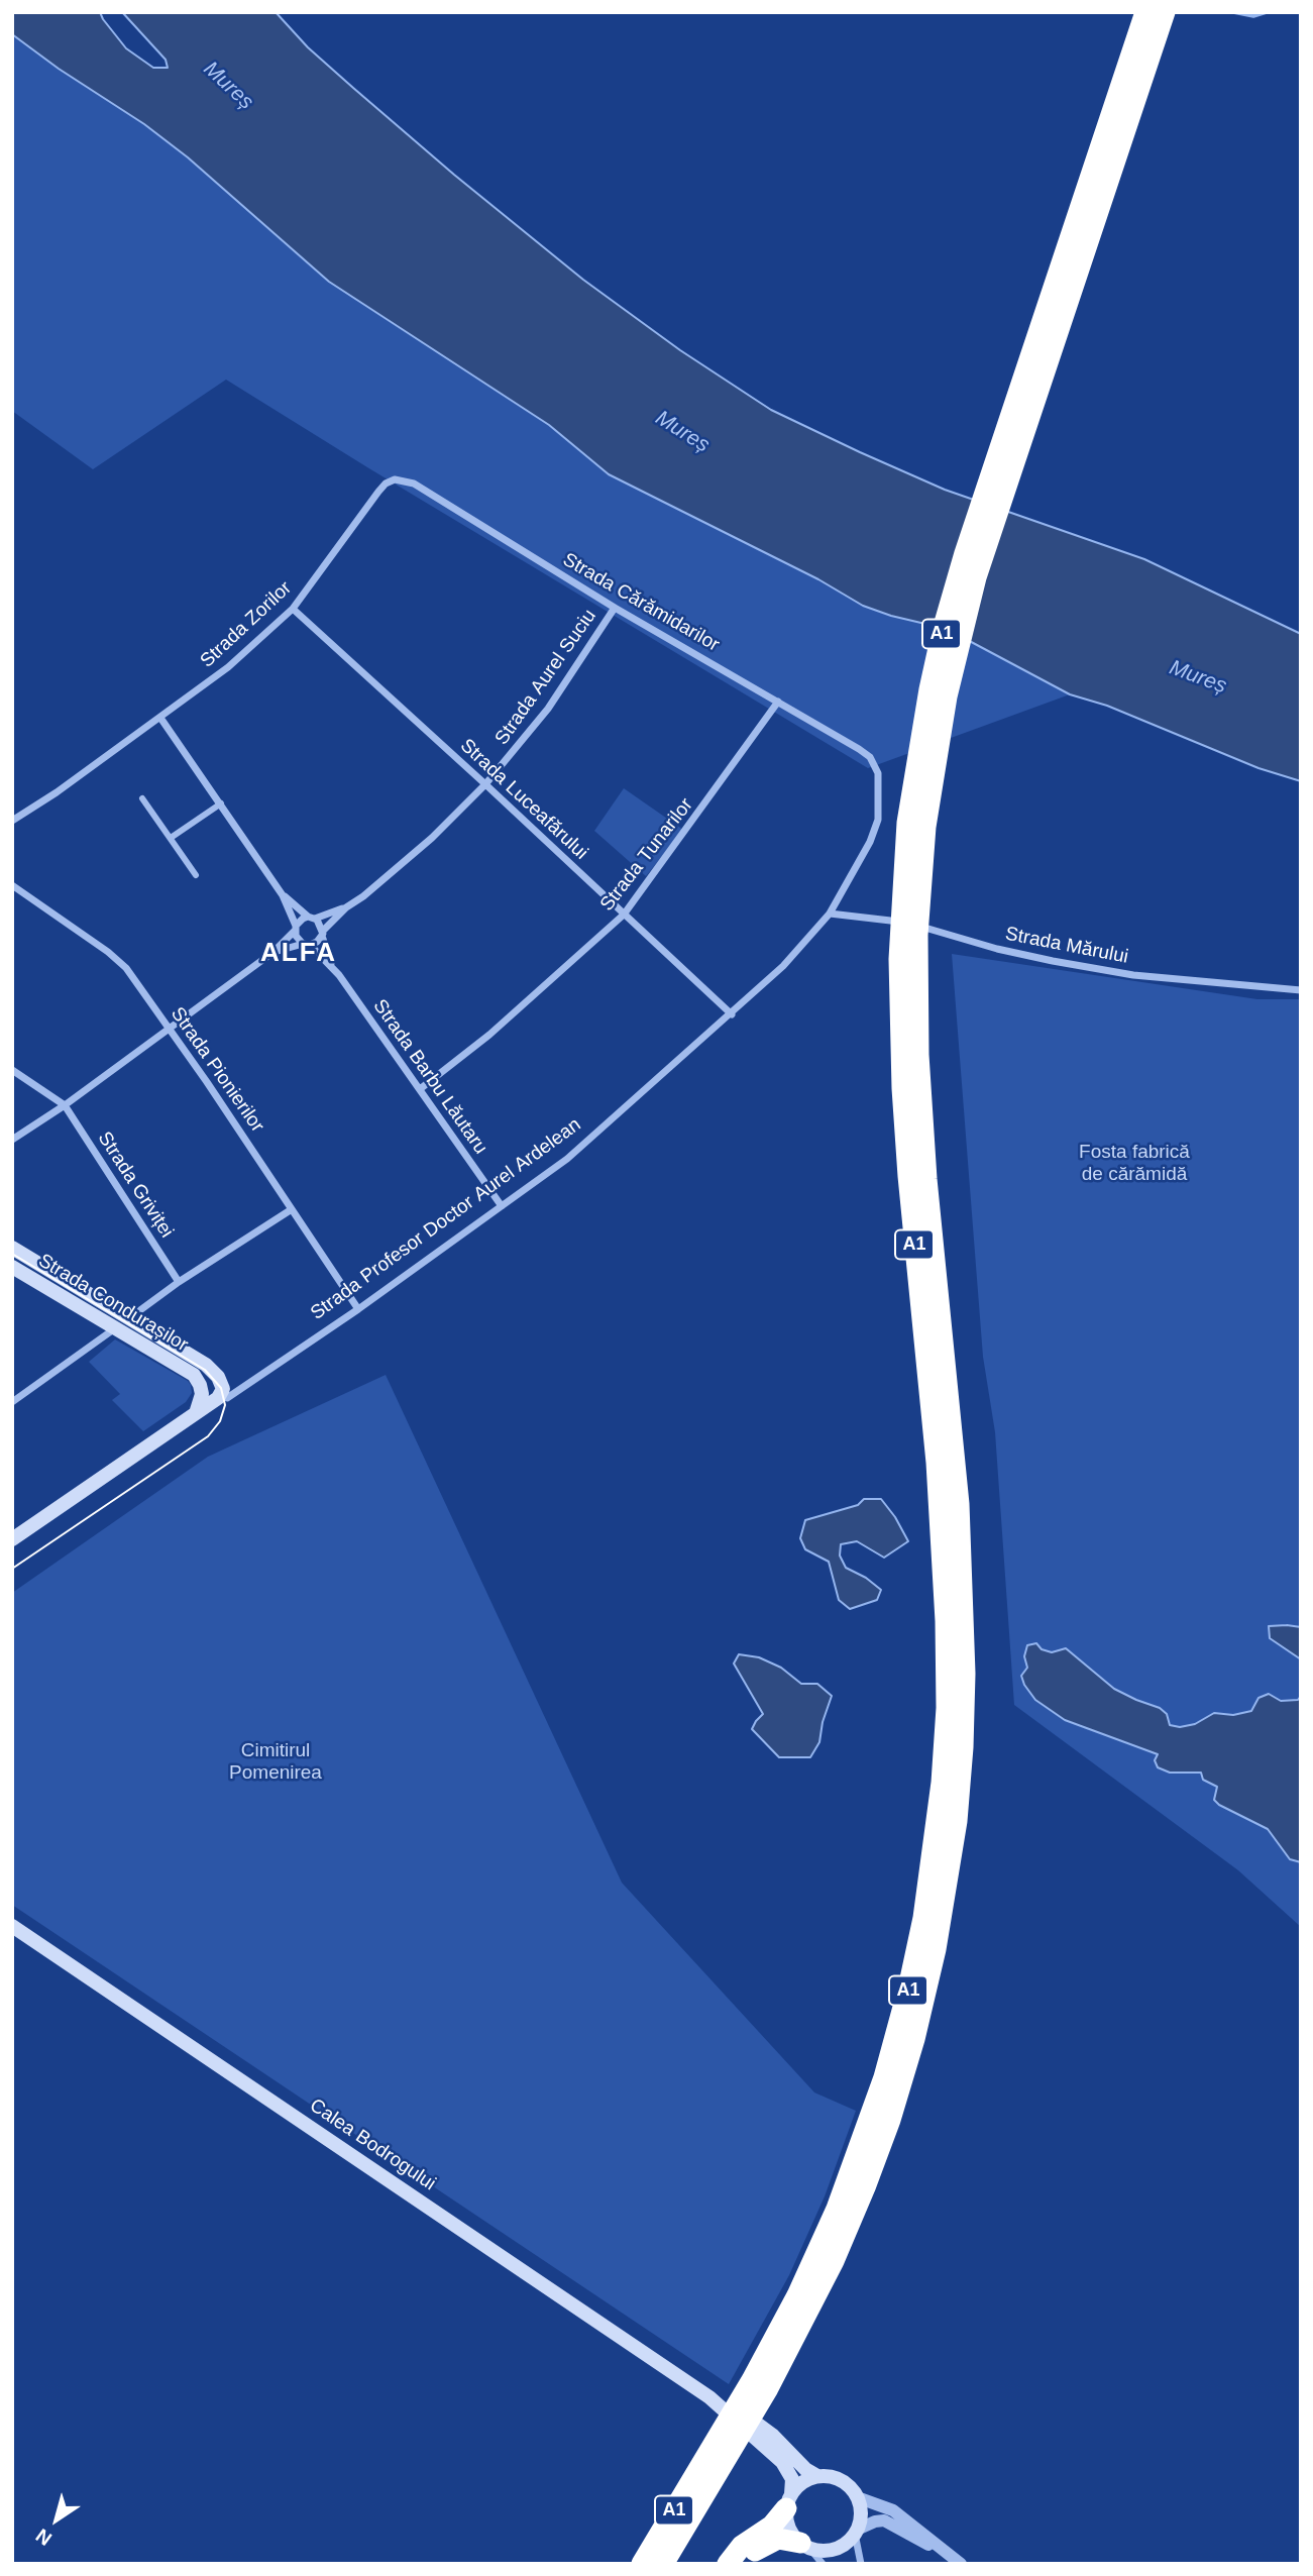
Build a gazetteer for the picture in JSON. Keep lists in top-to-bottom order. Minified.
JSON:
{"streets":{"highway":["A1"],"main road":["Strada Profesor Doctor Aurel Ardelean","Strada Condurașilor","Calea Bodrogului"],"street":["Strada Cărămidarilor","Strada Zorilor","Strada Aurel Suciu","Strada Luceafărului","Strada Tunarilor","Strada Mărului","Strada Pionierilor","Strada Barbu Lăutaru","Strada Griviței"]},"crossings":[["Strada Cărămidarilor","Strada Zorilor"],["Strada Cărămidarilor","Strada Aurel Suciu"],["Strada Cărămidarilor","Strada Tunarilor"],["Strada Cărămidarilor","Strada Profesor Doctor Aurel Ardelean"],["Strada Zorilor","Strada Luceafărului"],["Strada Aurel Suciu","Strada Luceafărului"],["Strada Aurel Suciu","Strada Barbu Lăutaru"],["Strada Luceafărului","Strada Tunarilor"],["Strada Luceafărului","Strada Profesor Doctor Aurel Ardelean"],["Strada Tunarilor","Strada Barbu Lăutaru"],["Strada Mărului","Strada Profesor Doctor Aurel Ardelean"],["Strada Pionierilor","Strada Profesor Doctor Aurel Ardelean"],["Strada Barbu Lăutaru","Strada Profesor Doctor Aurel Ardelean"],["Strada Profesor Doctor Aurel Ardelean","Strada Condurașilor"]],"districts":["ALFA"],"water":["Mureș"],"parks":["Fosta fabrică de cărămidă","Cimitirul Pomenirea"],"north":"bottom left"}
